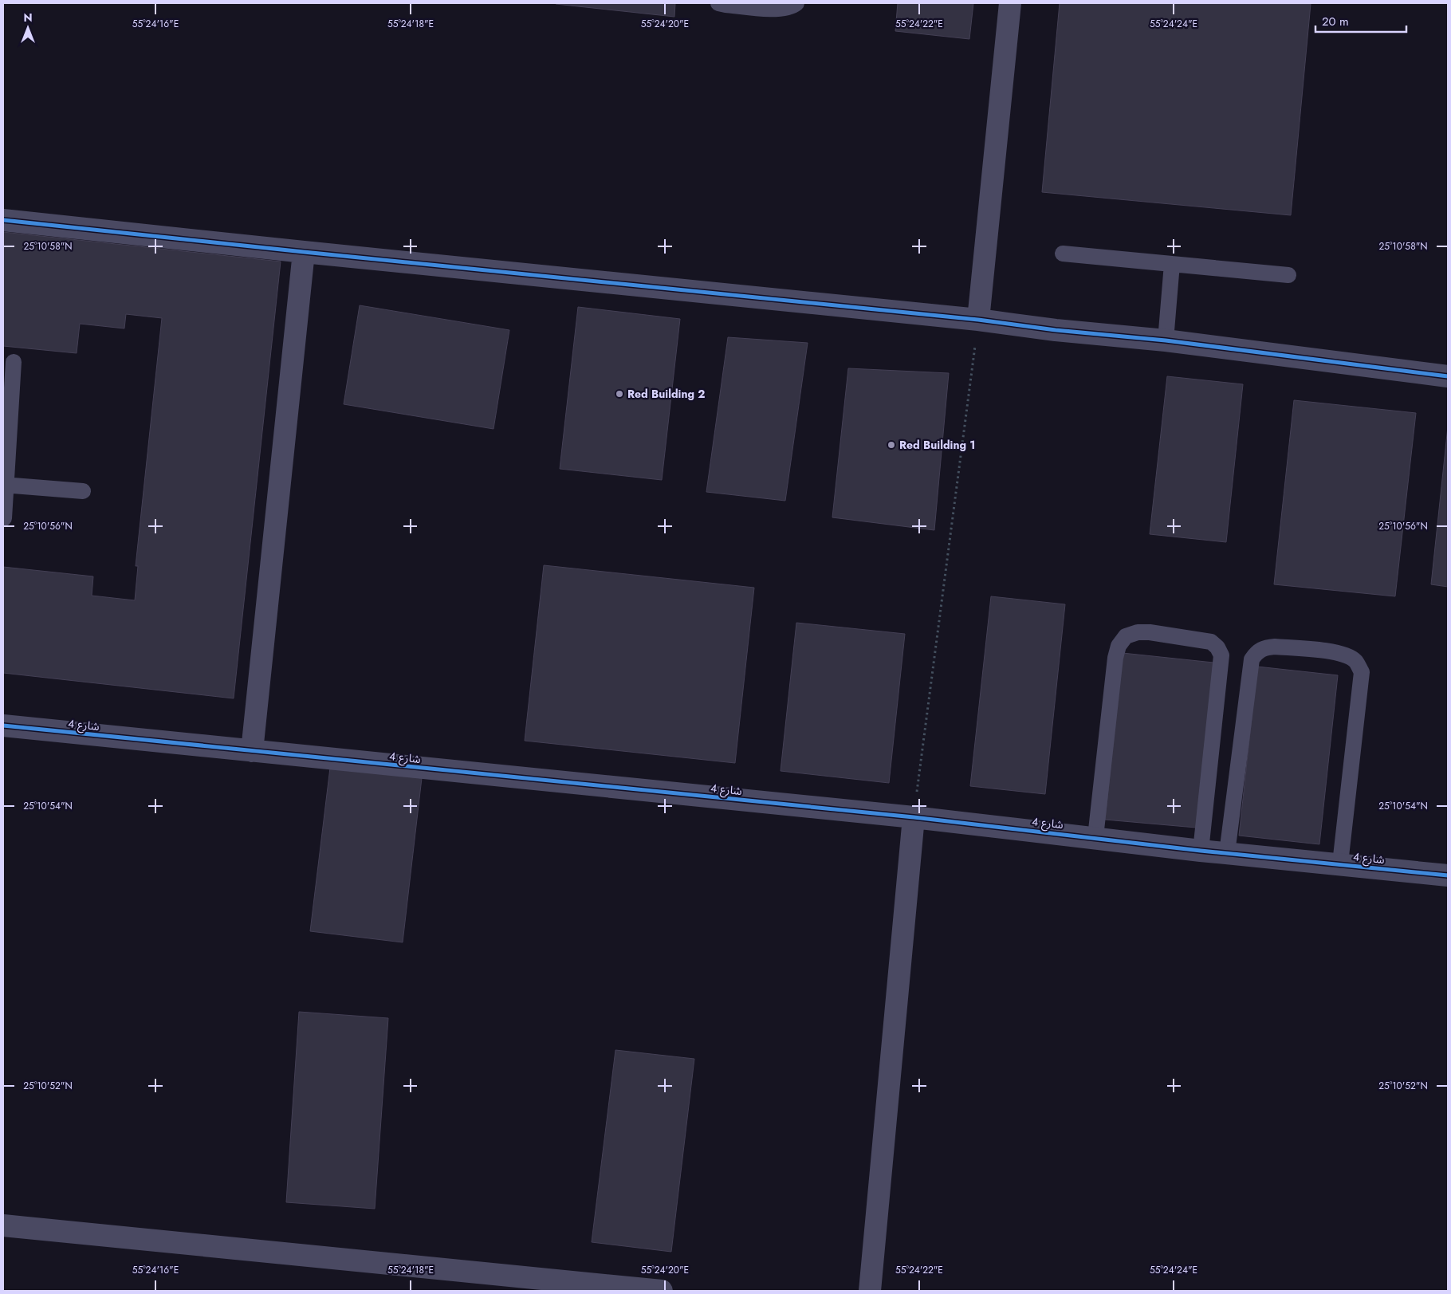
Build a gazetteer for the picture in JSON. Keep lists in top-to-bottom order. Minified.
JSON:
{"streets":{"street":["شارع 4"]},"places":["Red Building 2","Red Building 1"],"scale_bar":"20 m","north":"top","coordinates":["55°24'16\"E","55°24'18\"E","55°24'20\"E","55°24'22\"E","55°24'24\"E","25°10'58\"N","25°10'56\"N","25°10'54\"N","25°10'52\"N"]}
